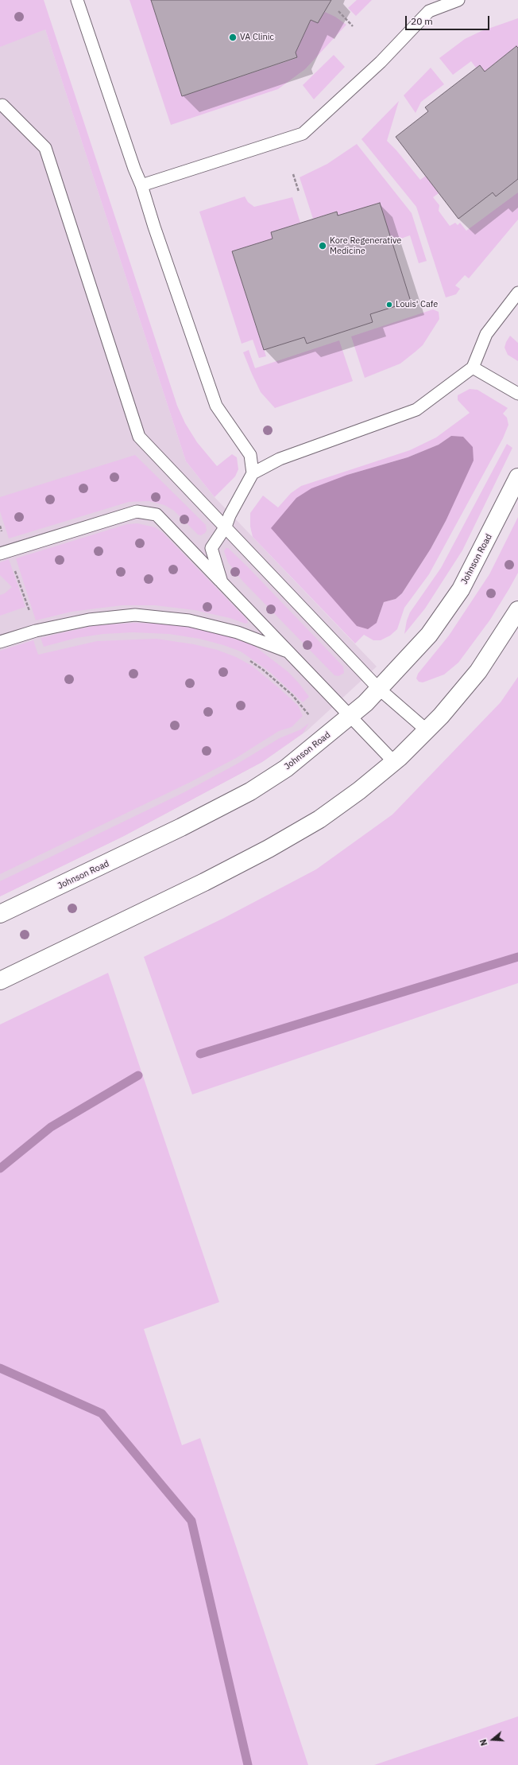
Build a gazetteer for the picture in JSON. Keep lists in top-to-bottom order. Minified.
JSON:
{"streets":{"main road":["Johnson Road"]},"places":["VA Clinic","Kore Regenerative Medicine","Louis' Cafe"],"scale_bar":"20 m","north":"left"}
